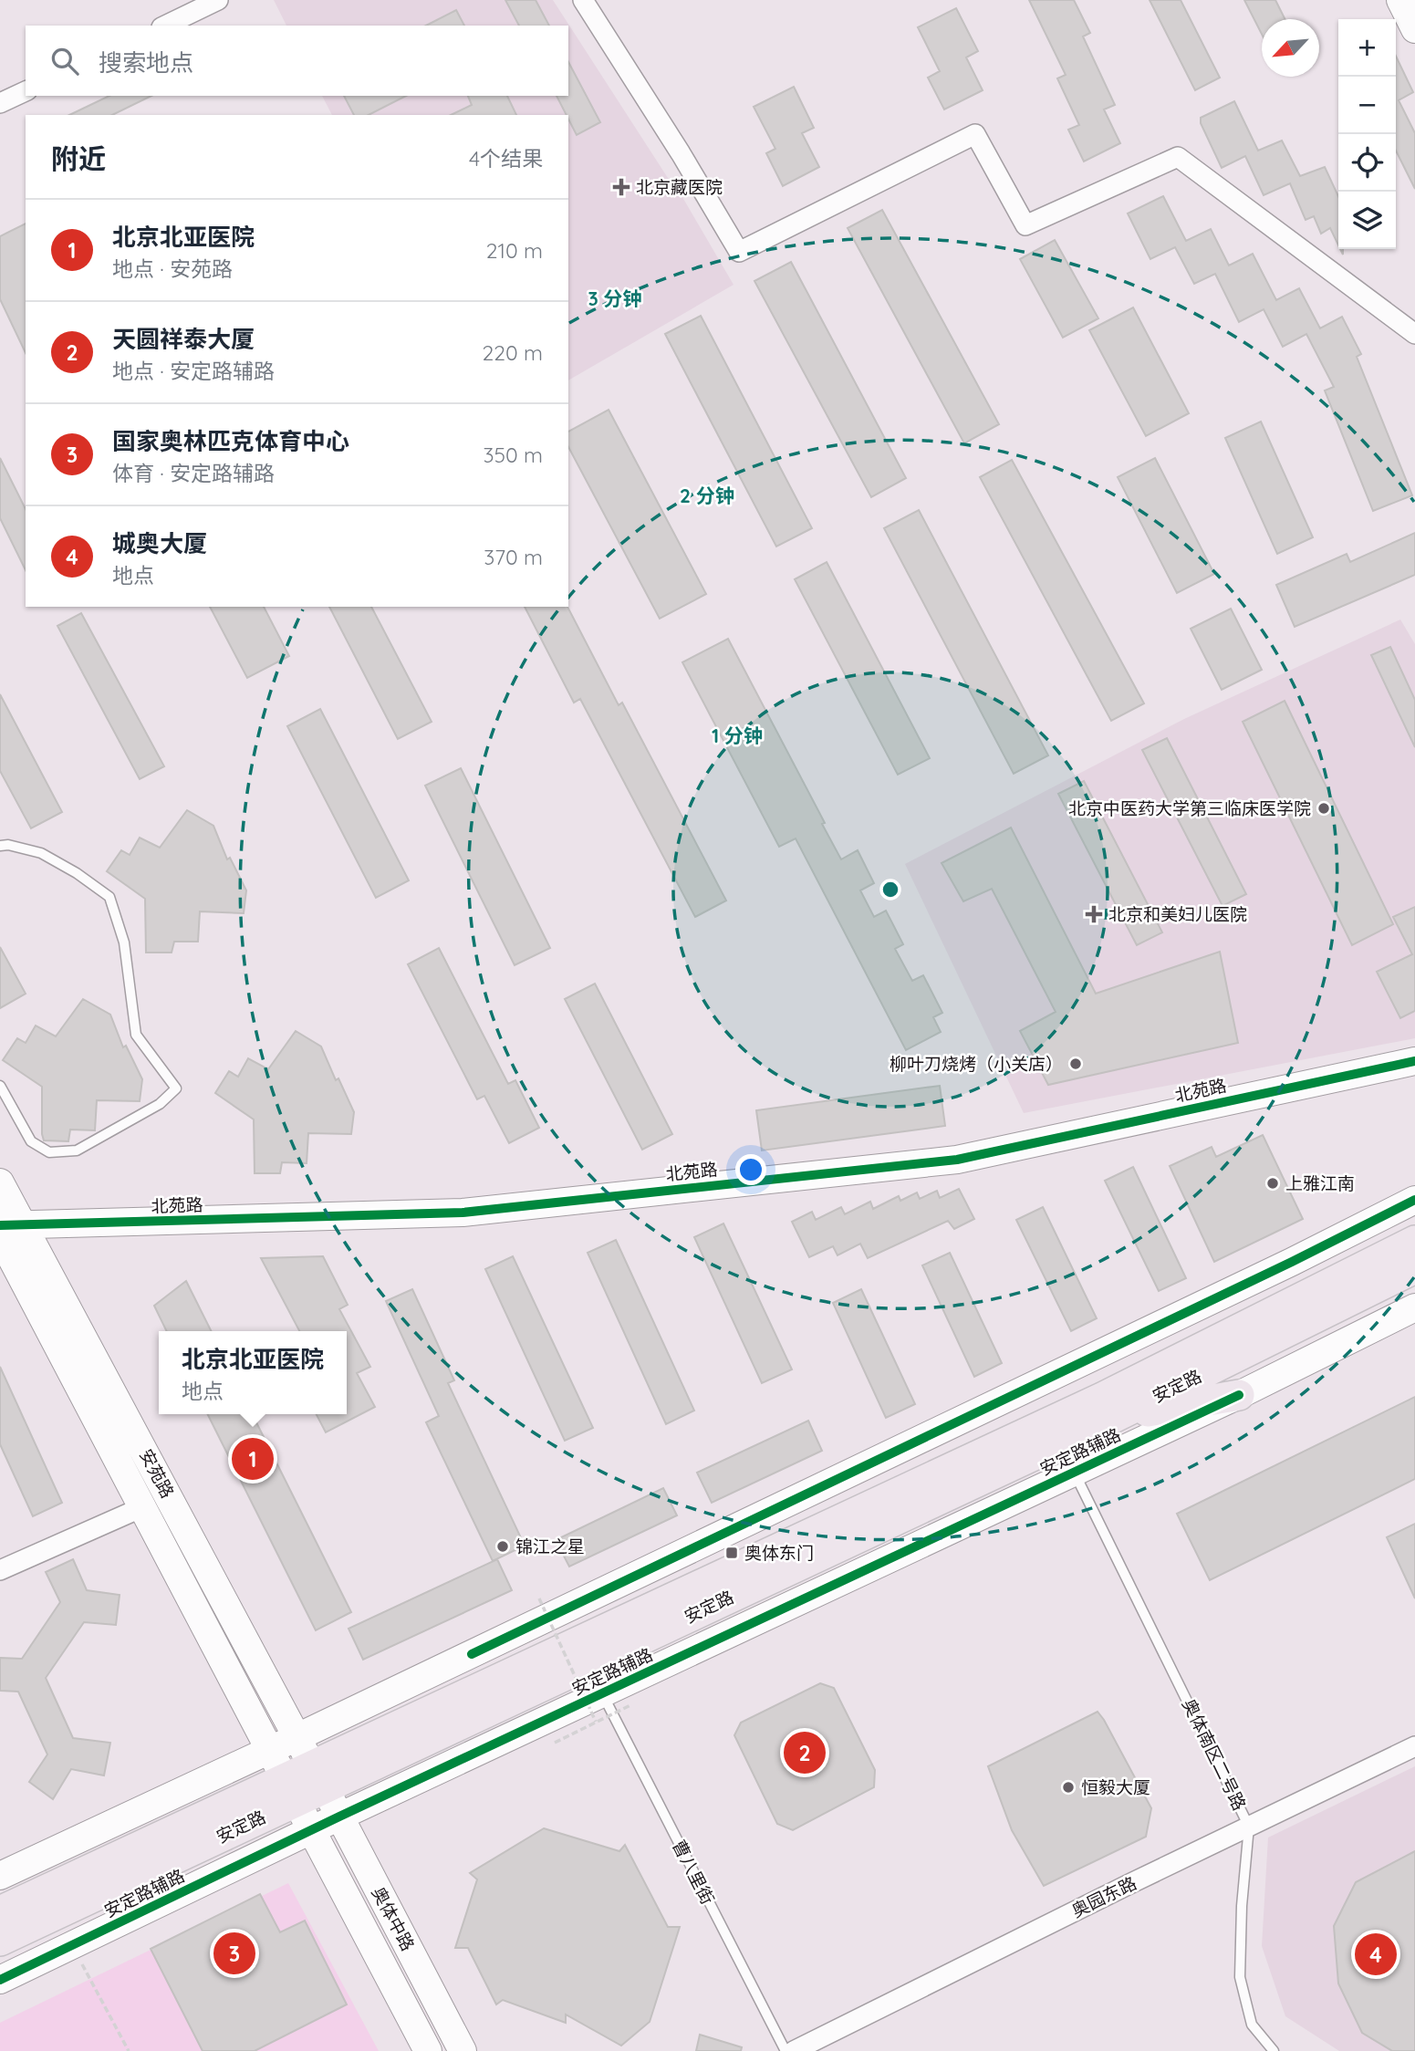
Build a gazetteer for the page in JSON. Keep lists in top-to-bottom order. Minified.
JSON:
{"streets":{"main road":["安定路"],"street":["北苑路","安定路辅路","安苑路","奥园东路","奥体中路"],"lane":["奥体南区二号路","曹八里街"]},"crossings":[["北苑路","安苑路"],["安定路","安苑路"],["安定路","奥体中路"],["安定路辅路","奥体南区二号路"],["安定路辅路","曹八里街"],["安定路辅路","奥体中路"],["安苑路","奥体中路"],["奥体南区二号路","奥园东路"]],"places":{"health":["北京藏医院","北京和美妇儿医院"],"other":["北京中医药大学第三临床医学院","柳叶刀烧烤（小关店）","上雅江南","锦江之星","恒毅大厦"],"transit":["奥体东门"]},"north":"bottom left","page":{"map_buttons":["+","−"],"search":"搜索地点","heading":["附近","4个结果"],"list":[{"mark":"1","name":"北京北亚医院","note":"地点 · 安苑路","value":"210 m"},{"mark":"2","name":"天圆祥泰大厦","note":"地点 · 安定路辅路","value":"220 m"},{"mark":"3","name":"国家奥林匹克体育中心","note":"体育 · 安定路辅路","value":"350 m"},{"mark":"4","name":"城奥大厦","note":"地点","value":"370 m"}],"popup":["北京北亚医院","地点"],"pins":["1","2","3","4"]},"rings":["3 分钟","2 分钟","1 分钟"]}
